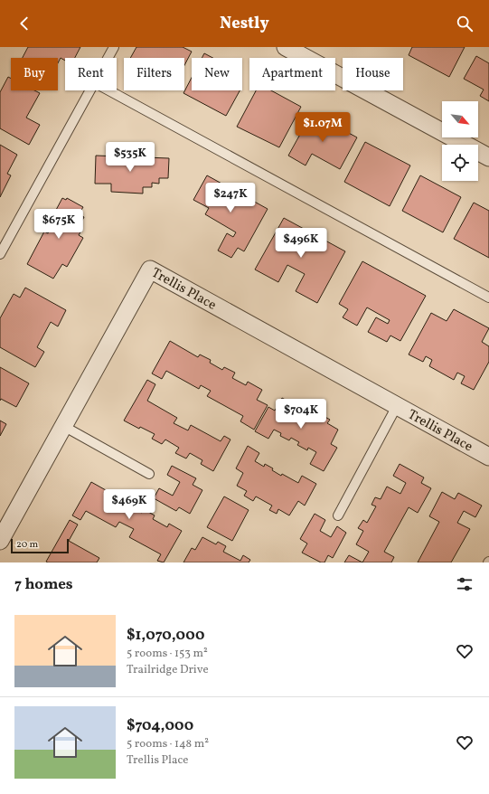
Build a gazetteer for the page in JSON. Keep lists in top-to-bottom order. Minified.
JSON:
{"streets":{"street":["Trellis Place"]},"scale_bar":"20 m","north":"bottom right","page":{"header":"Nestly","chip":["Buy","Rent","Filters","New","Apartment","House"],"price":["$1.07M","$535K","$247K","$675K","$496K","$704K","$469K"],"scale":"20 m","heading":"7 homes","list":[{"name":"$1,070,000","note":"5 rooms · 153 m² · Trailridge Drive"},{"name":"$704,000","note":"5 rooms · 148 m² · Trellis Place"}]}}
